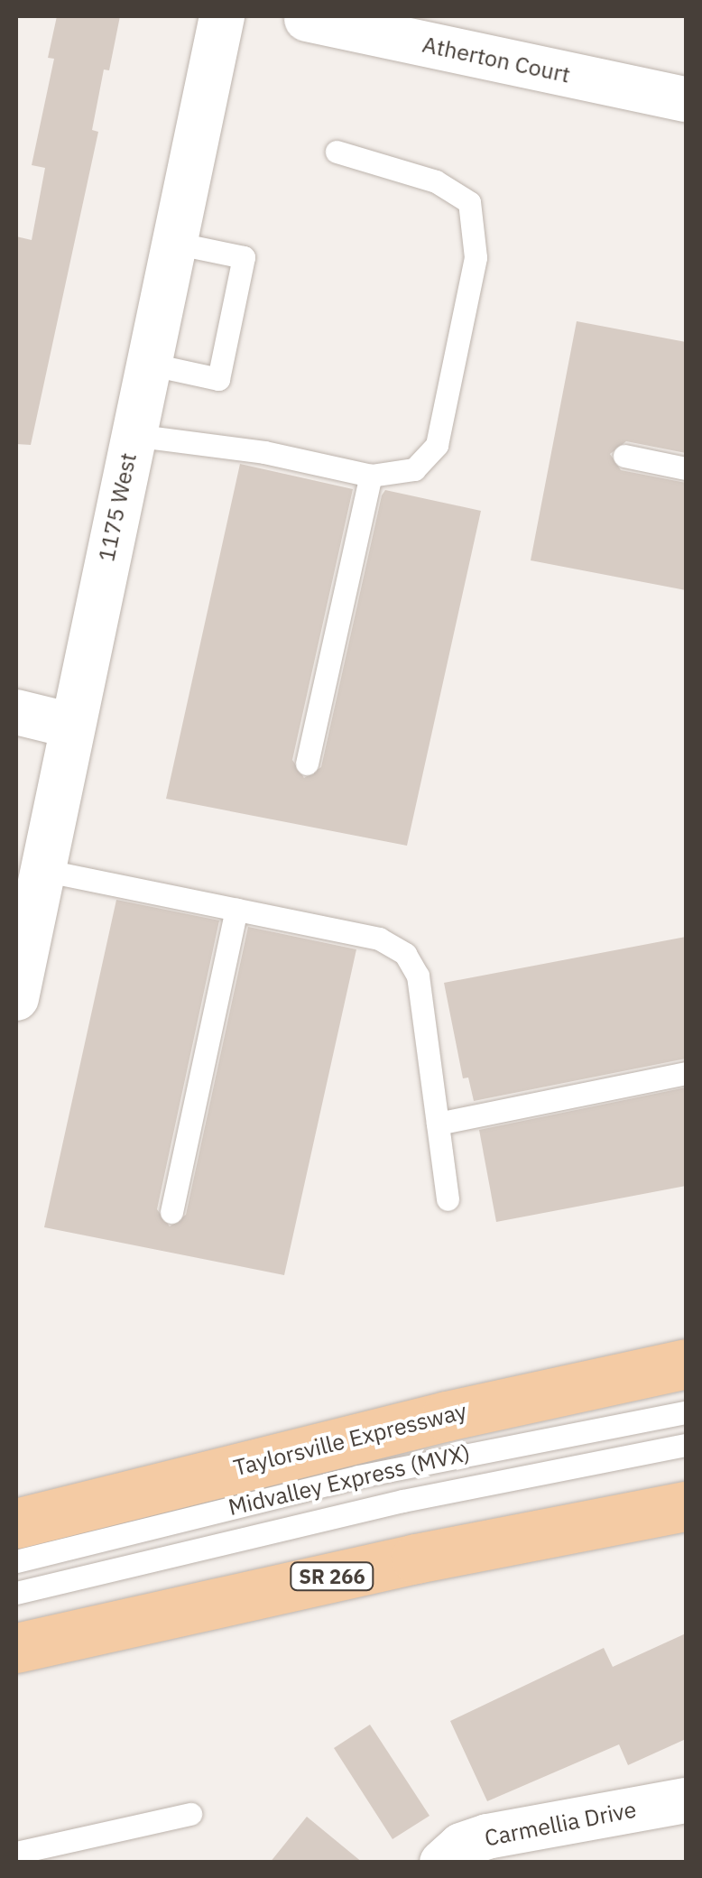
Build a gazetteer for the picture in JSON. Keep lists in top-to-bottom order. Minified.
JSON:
{"streets":{"main road":["Taylorsville Expressway","SR 266"],"street":["Atherton Court","1175 West","Carmellia Drive"],"lane":["Midvalley Express (MVX)"]}}
